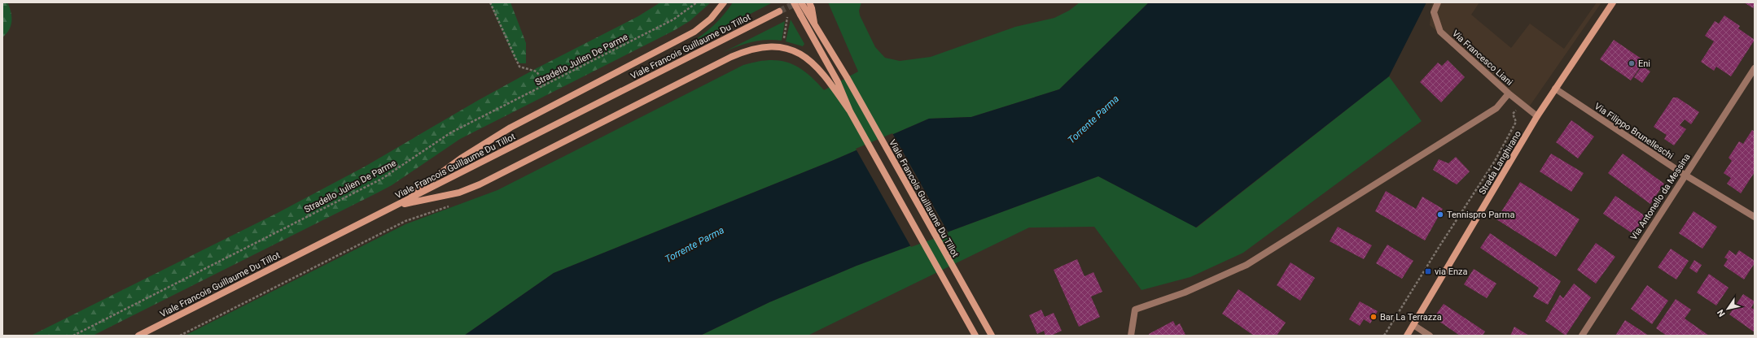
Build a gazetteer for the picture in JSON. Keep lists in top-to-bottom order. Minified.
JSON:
{"streets":{"main road":["Viale Francois Guillaume Du Tillot","Strada Langhirano"],"street":["Via Francesco Liani","Via Filippo Brunelleschi","Via Antonello da Messina"],"path":["Stradello Julien De Parme"]},"crossings":[["Via Francesco Liani","Strada Langhirano"],["Via Filippo Brunelleschi","Strada Langhirano"],["Via Filippo Brunelleschi","Via Antonello da Messina"]],"water":["Torrente Parma"],"places":{"other":["Eni","Tennispro Parma","Bar La Terrazza"],"transit":["via Enza"]},"north":"bottom left"}
